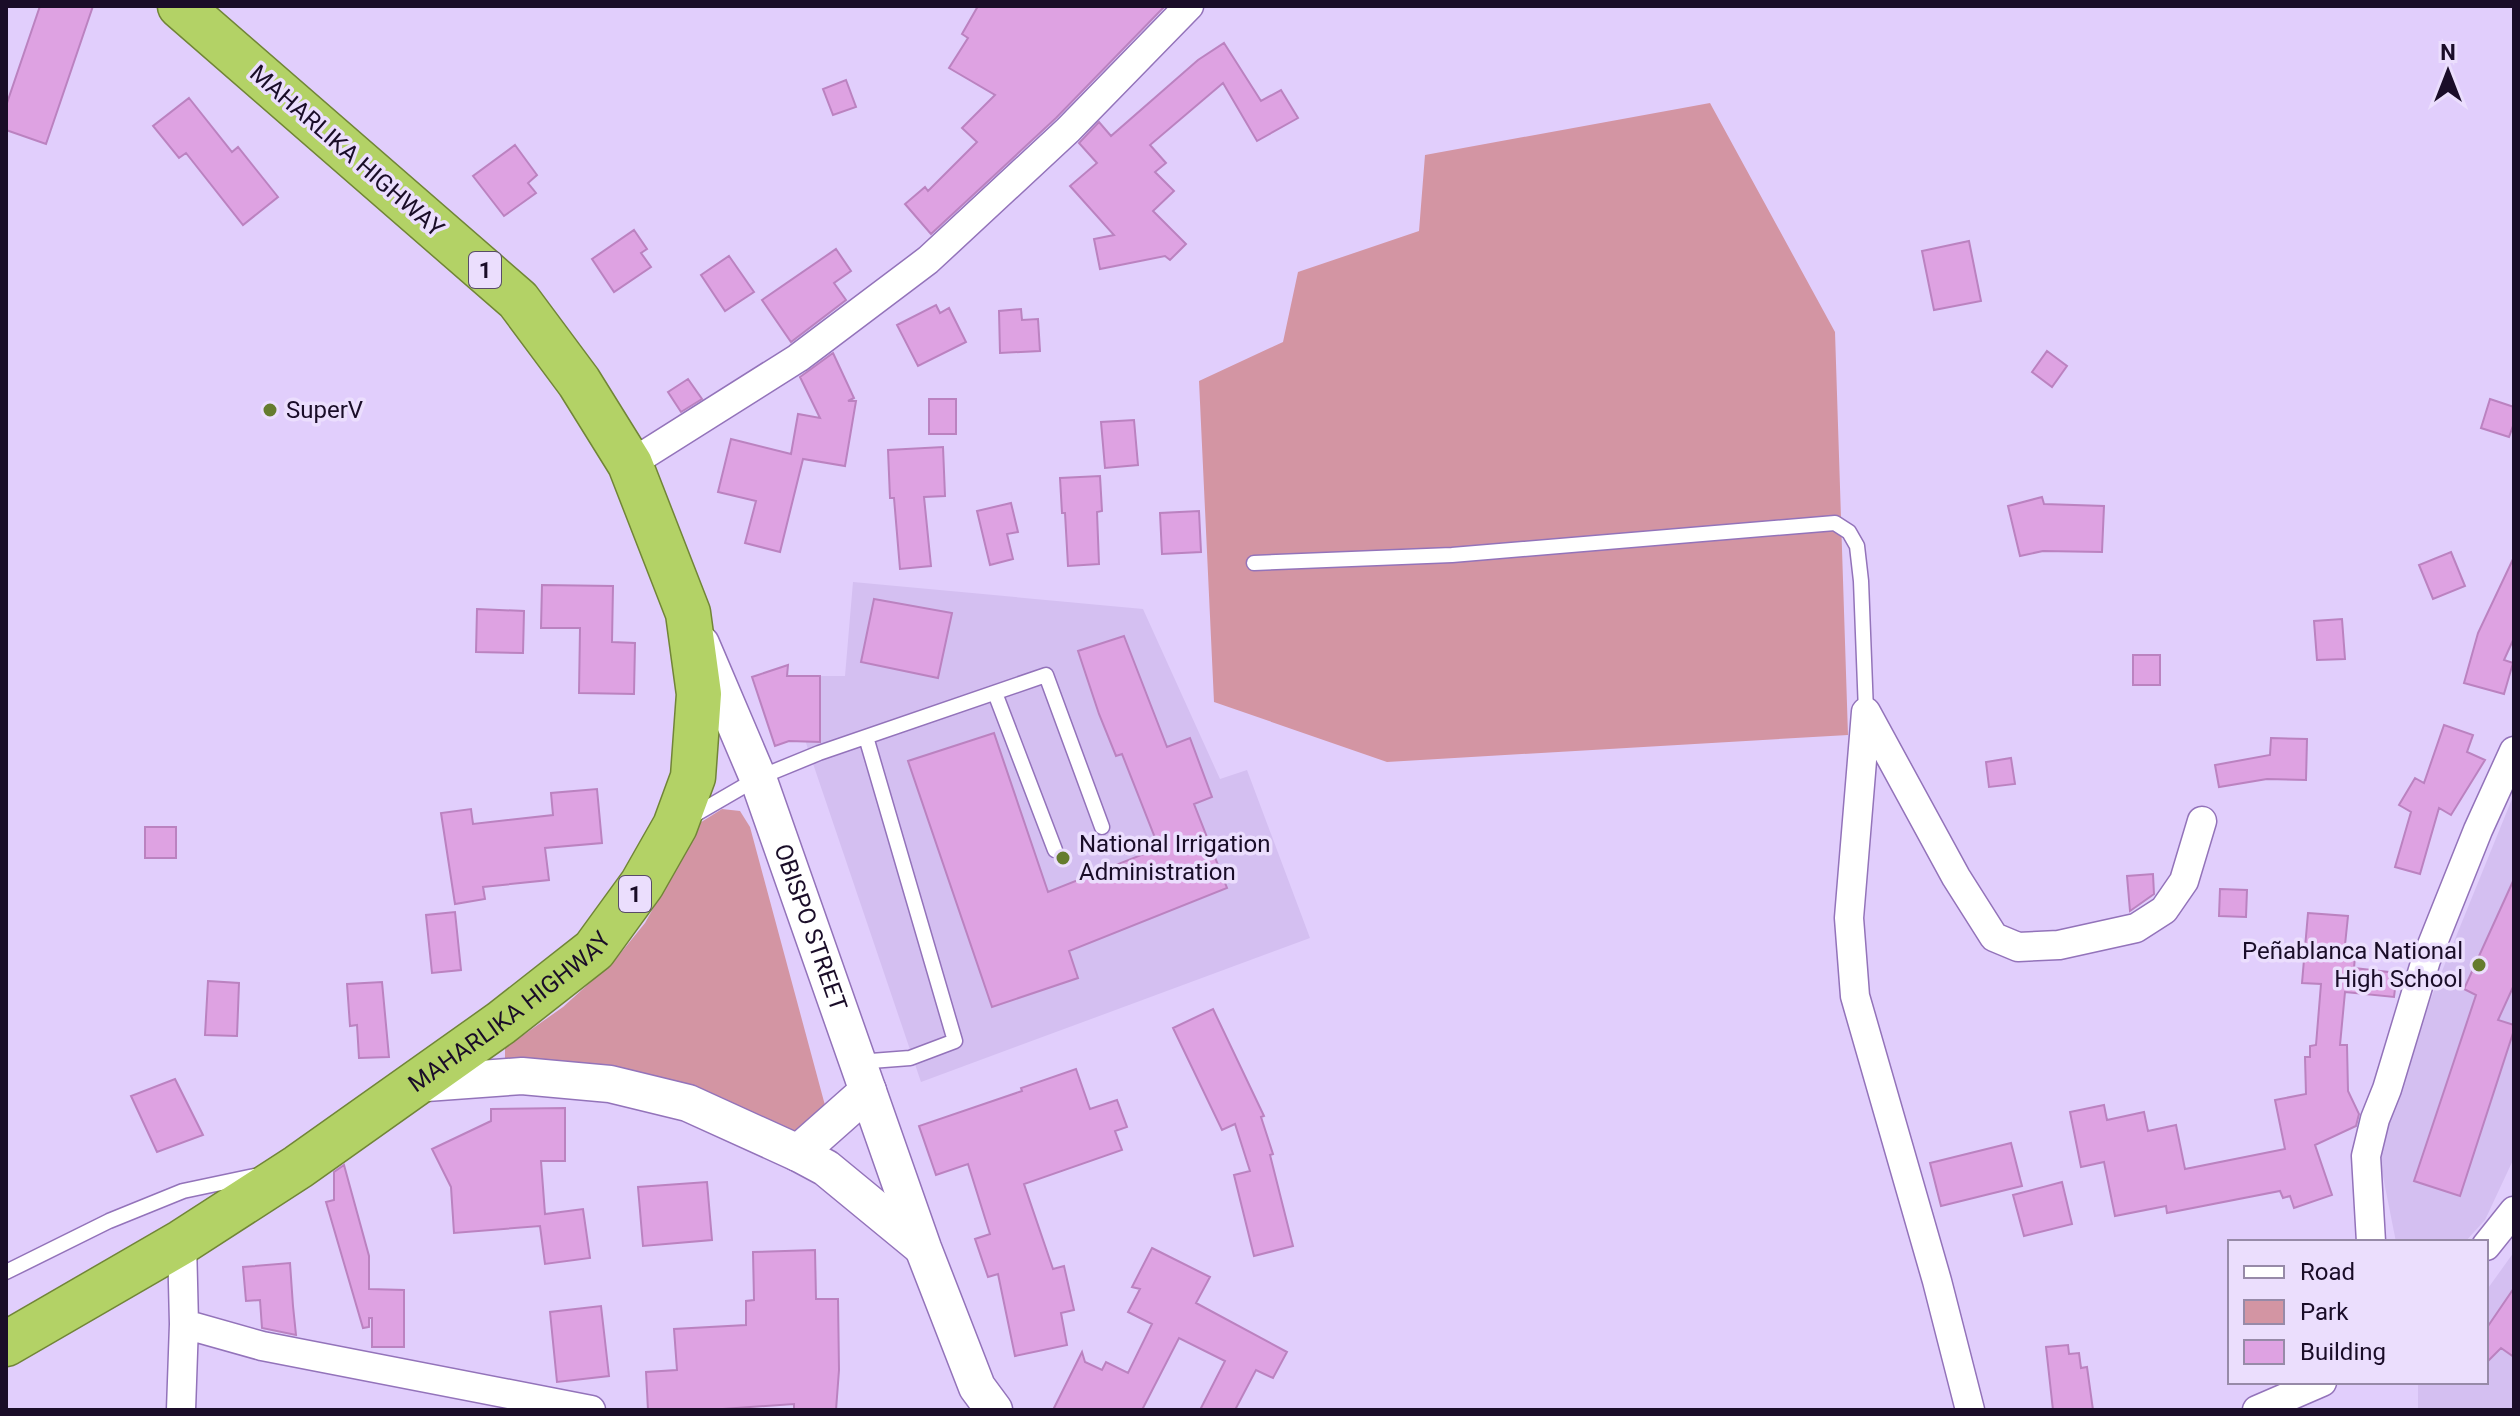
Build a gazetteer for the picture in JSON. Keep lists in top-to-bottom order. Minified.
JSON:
{"streets":{"highway":["MAHARLIKA HIGHWAY","1"],"street":["OBISPO STREET"]},"crossings":[["MAHARLIKA HIGHWAY","OBISPO STREET"]],"places":["SuperV","National Irrigation Administration","Peñablanca National High School"],"legend":["Road","Park","Building"],"north":"top"}
